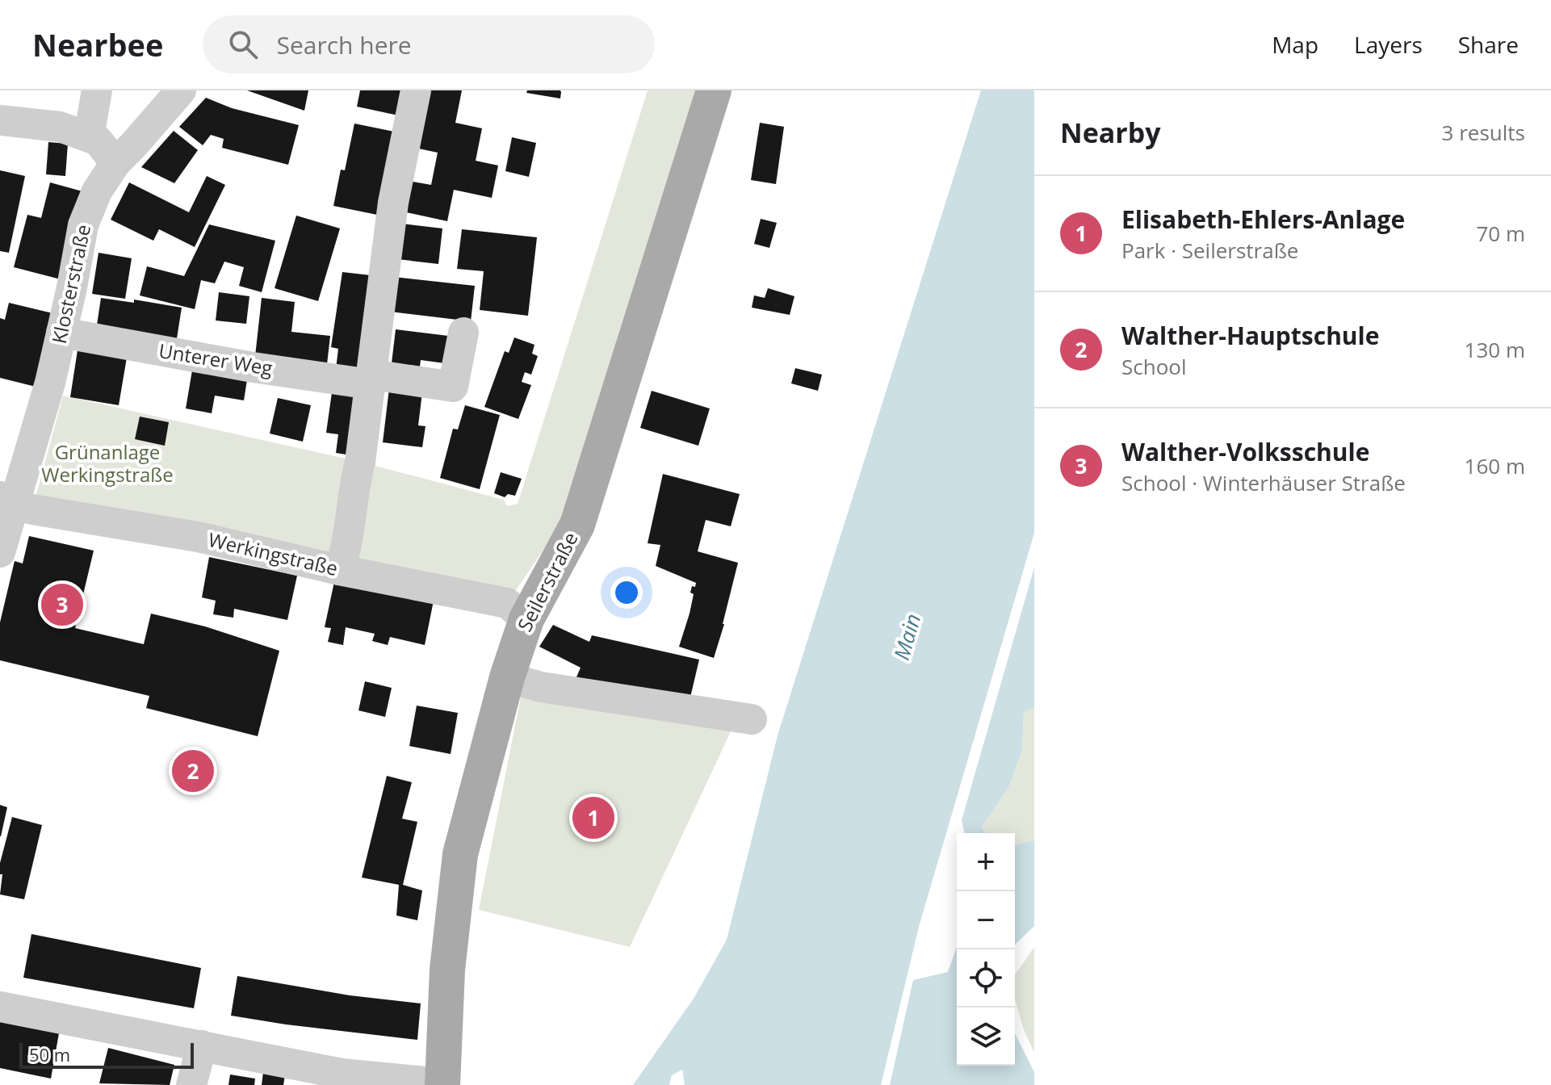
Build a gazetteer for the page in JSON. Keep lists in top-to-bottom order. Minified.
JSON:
{"streets":{"main road":["Seilerstraße"],"street":["Klosterstraße","Unterer Weg","Werkingstraße"]},"crossings":[["Klosterstraße","Unterer Weg"],["Klosterstraße","Werkingstraße"],["Werkingstraße","Seilerstraße"]],"water":["Main"],"parks":["Grünanlage Werkingstraße"],"scale_bar":"50 m","page":{"header":"Nearbee","search":"Search here","nav":["Map","Layers","Share"],"heading":["Nearby","3 results"],"list":[{"mark":"1","name":"Elisabeth-Ehlers-Anlage","note":"Park · Seilerstraße","value":"70 m"},{"mark":"2","name":"Walther-Hauptschule","note":"School","value":"130 m"},{"mark":"3","name":"Walther-Volksschule","note":"School · Winterhäuser Straße","value":"160 m"}],"pins":["3","2","1"],"map_buttons":["+","−"],"scale":"50 m"}}
